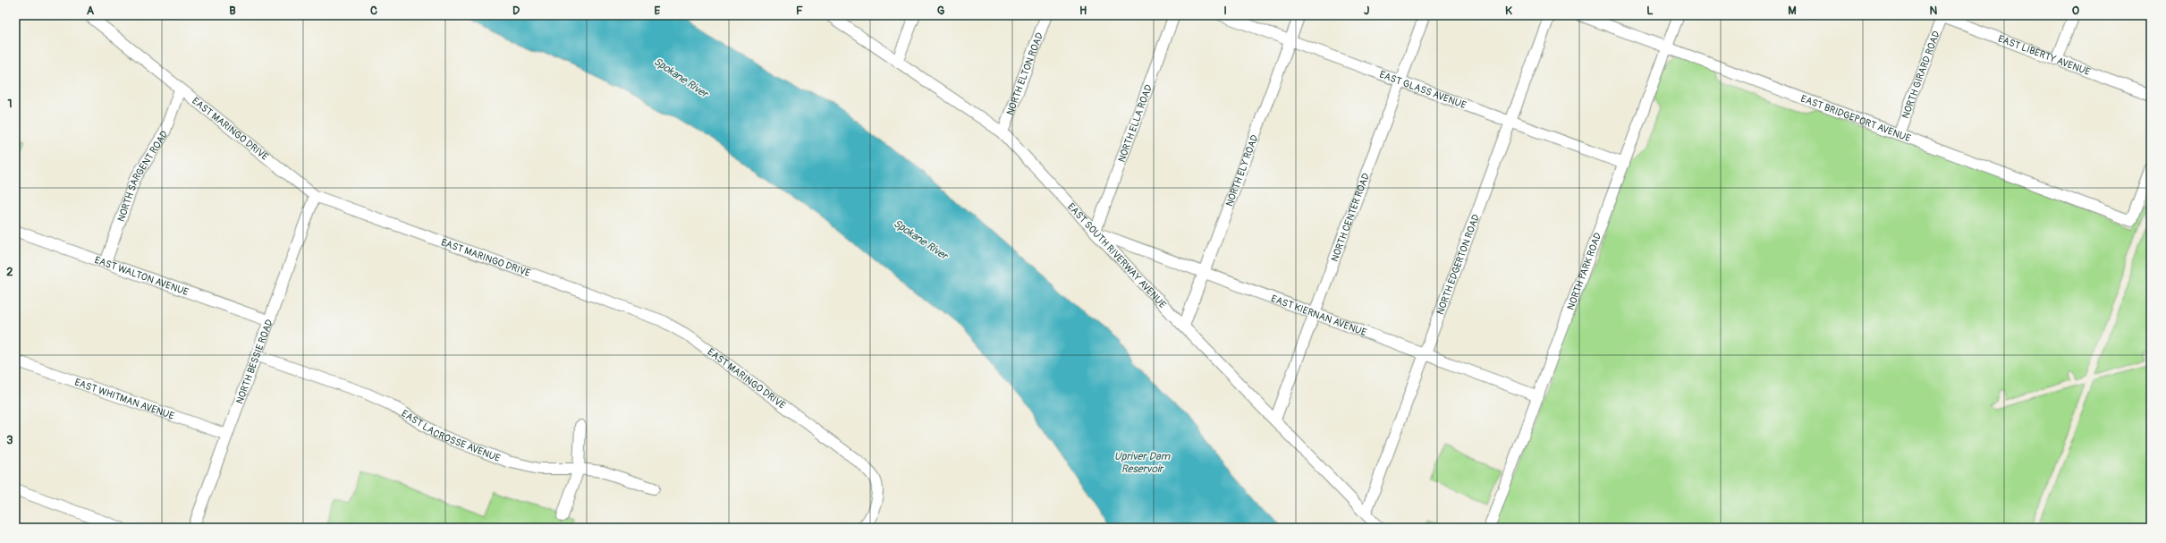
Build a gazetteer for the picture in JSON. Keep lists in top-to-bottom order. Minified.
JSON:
{"streets":{"street":["EAST LIBERTY AVENUE","NORTH ELTON ROAD","NORTH GIRARD ROAD","EAST GLASS AVENUE","EAST BRIDGEPORT AVENUE","NORTH ELLA ROAD","EAST MARINGO DRIVE","NORTH ELY ROAD","NORTH SARGENT ROAD","NORTH CENTER ROAD","EAST SOUTH RIVERWAY AVENUE","NORTH EDGERTON ROAD","NORTH PARK ROAD","EAST WALTON AVENUE","EAST KIERNAN AVENUE","NORTH BESSIE ROAD","EAST WHITMAN AVENUE","EAST LACROSSE AVENUE"]},"crossings":[["EAST LIBERTY AVENUE","NORTH GIRARD ROAD"],["NORTH ELTON ROAD","EAST SOUTH RIVERWAY AVENUE"],["NORTH GIRARD ROAD","EAST BRIDGEPORT AVENUE"],["EAST GLASS AVENUE","NORTH ELY ROAD"],["EAST GLASS AVENUE","NORTH CENTER ROAD"],["EAST GLASS AVENUE","NORTH EDGERTON ROAD"],["EAST GLASS AVENUE","NORTH PARK ROAD"],["EAST BRIDGEPORT AVENUE","NORTH PARK ROAD"],["NORTH ELLA ROAD","EAST SOUTH RIVERWAY AVENUE"],["NORTH ELLA ROAD","EAST KIERNAN AVENUE"],["EAST MARINGO DRIVE","NORTH SARGENT ROAD"],["EAST MARINGO DRIVE","NORTH BESSIE ROAD"],["NORTH ELY ROAD","EAST SOUTH RIVERWAY AVENUE"],["NORTH ELY ROAD","EAST KIERNAN AVENUE"],["NORTH SARGENT ROAD","EAST WALTON AVENUE"],["NORTH CENTER ROAD","EAST SOUTH RIVERWAY AVENUE"],["NORTH CENTER ROAD","EAST KIERNAN AVENUE"],["EAST SOUTH RIVERWAY AVENUE","NORTH EDGERTON ROAD"],["EAST SOUTH RIVERWAY AVENUE","EAST KIERNAN AVENUE"],["NORTH EDGERTON ROAD","EAST KIERNAN AVENUE"],["NORTH PARK ROAD","EAST KIERNAN AVENUE"],["EAST WALTON AVENUE","NORTH BESSIE ROAD"],["NORTH BESSIE ROAD","EAST WHITMAN AVENUE"],["NORTH BESSIE ROAD","EAST LACROSSE AVENUE"]],"water":["Spokane River","Upriver Dam Reservoir"],"grid":{"columns":["A","B","C","D","E","F","G","H","I","J","K","L","M","N","O"],"rows":["1","2","3"]}}
